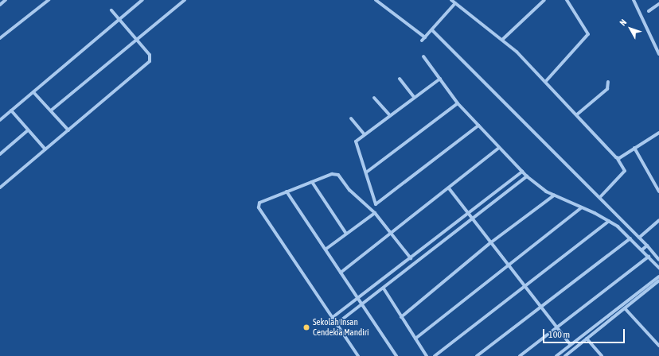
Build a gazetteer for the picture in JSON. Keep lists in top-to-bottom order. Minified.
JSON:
{"places":["Sekolah Insan Cendekia Mandiri"],"scale_bar":"100 m","north":"top left"}
